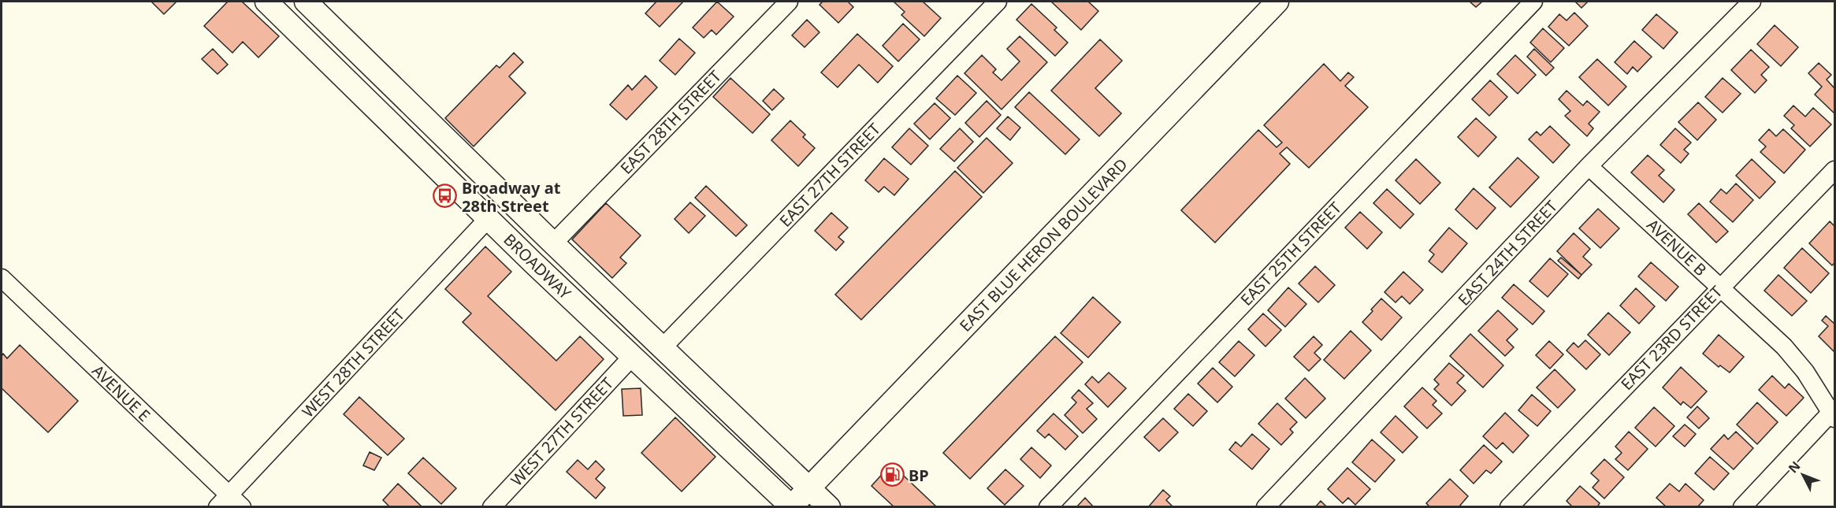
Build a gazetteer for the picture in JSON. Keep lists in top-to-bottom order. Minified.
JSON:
{"streets":{"main road":["EAST BLUE HERON BOULEVARD","BROADWAY"],"street":["EAST 28TH STREET","EAST 27TH STREET","AVENUE B","EAST 24TH STREET","EAST 25TH STREET","EAST 23RD STREET","WEST 28TH STREET","AVENUE E","WEST 27TH STREET"]},"crossings":[["EAST 28TH STREET","BROADWAY"],["EAST 27TH STREET","BROADWAY"],["EAST BLUE HERON BOULEVARD","BROADWAY"],["AVENUE B","EAST 24TH STREET"],["AVENUE B","EAST 23RD STREET"],["BROADWAY","WEST 28TH STREET"],["BROADWAY","WEST 27TH STREET"],["WEST 28TH STREET","AVENUE E"]],"places":{"bus stop":["Broadway at 28th Street"],"fuel station":["BP"]},"north":"top left"}
